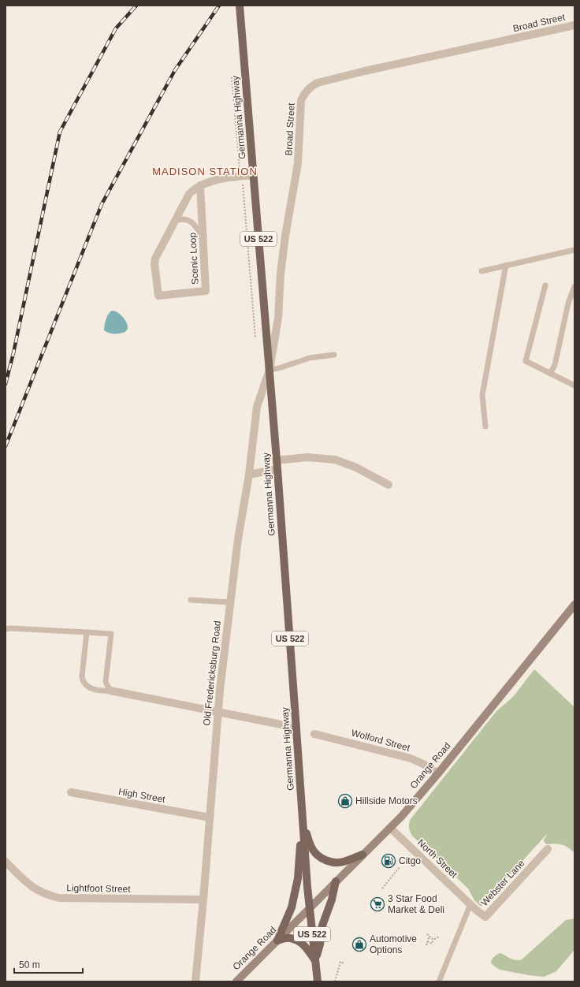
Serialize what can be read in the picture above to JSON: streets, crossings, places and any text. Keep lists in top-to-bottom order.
{
  "streets": {
    "main road": ["Germanna Highway", "US 522", "Orange Road"],
    "street": [
      "Broad Street",
      "Scenic Loop",
      "Old Fredericksburg Road",
      "Wolford Street",
      "High Street",
      "North Street",
      "Webster Lane",
      "Lightfoot Street"
    ]
  },
  "crossings": [
    ["Broad Street", "Germanna Highway"],
    ["Broad Street", "Old Fredericksburg Road"],
    ["Germanna Highway", "Scenic Loop"],
    ["Germanna Highway", "Old Fredericksburg Road"],
    ["Germanna Highway", "Orange Road"],
    ["Old Fredericksburg Road", "High Street"],
    ["Old Fredericksburg Road", "Lightfoot Street"],
    ["Wolford Street", "Orange Road"],
    ["Orange Road", "North Street"],
    ["North Street", "Webster Lane"]
  ],
  "districts": ["MADISON STATION"],
  "places": {
    "shop": ["Hillside Motors", "Automotive Options"],
    "fuel station": ["Citgo"],
    "supermarket": ["3 Star Food Market & Deli"]
  },
  "scale_bar": "50 m"
}
